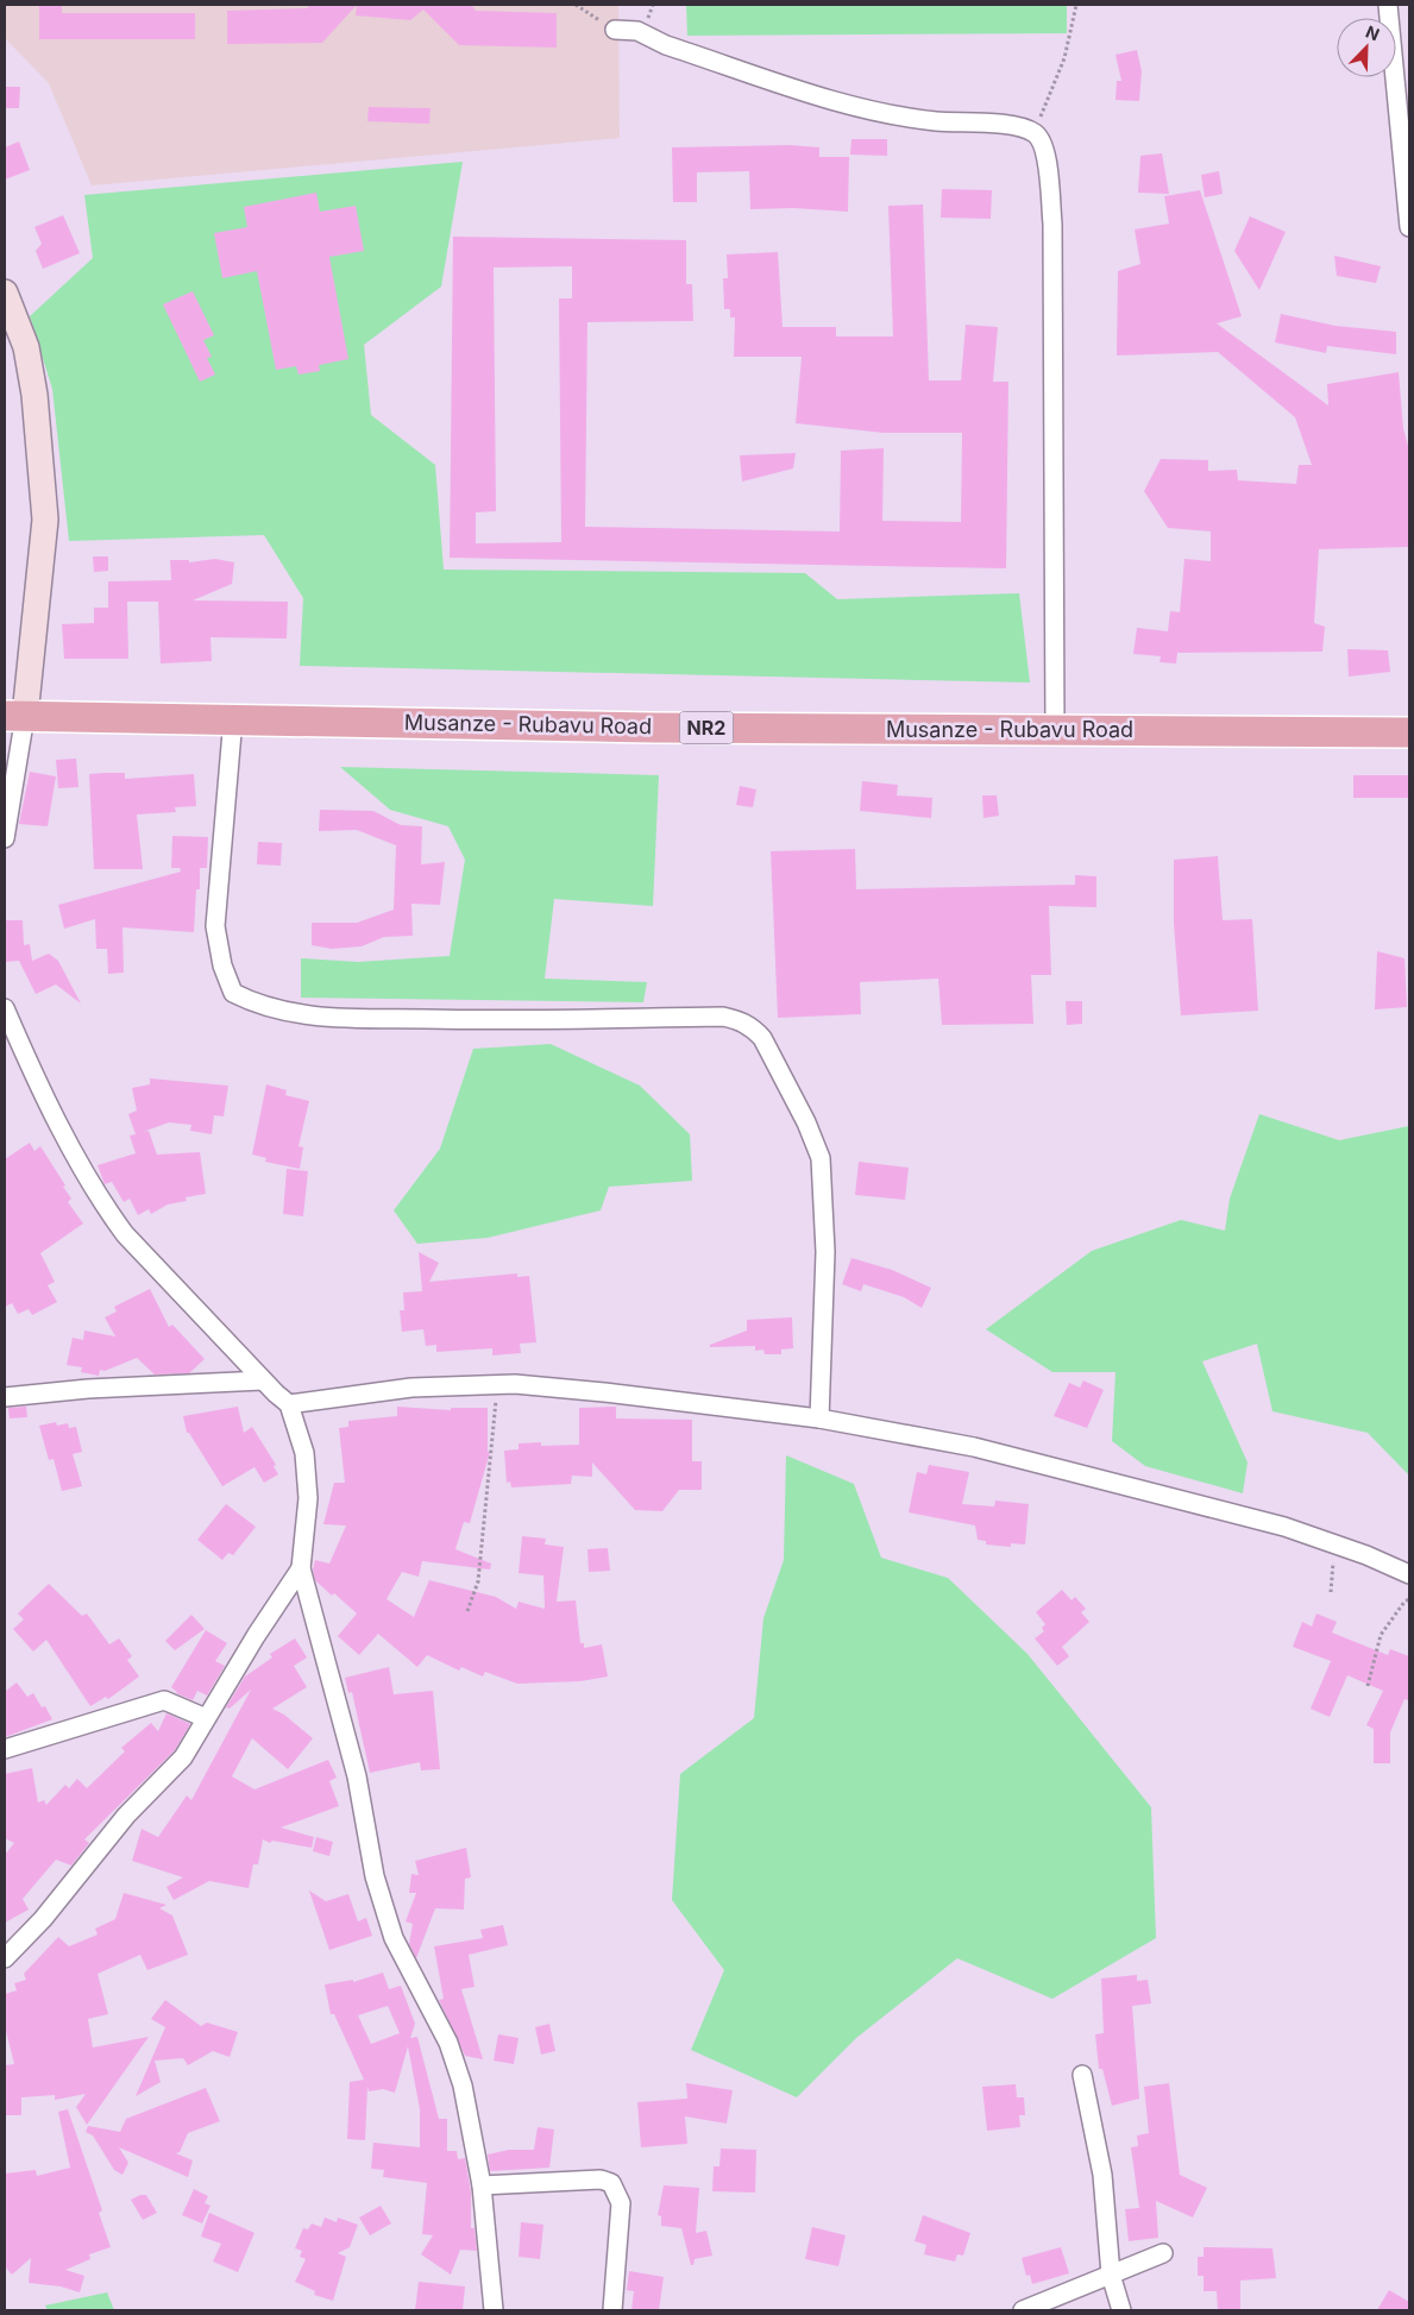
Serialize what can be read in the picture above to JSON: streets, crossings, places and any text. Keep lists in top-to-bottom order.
{
  "streets": {
    "highway": ["Musanze - Rubavu Road", "NR2"]
  },
  "north": "top right"
}
